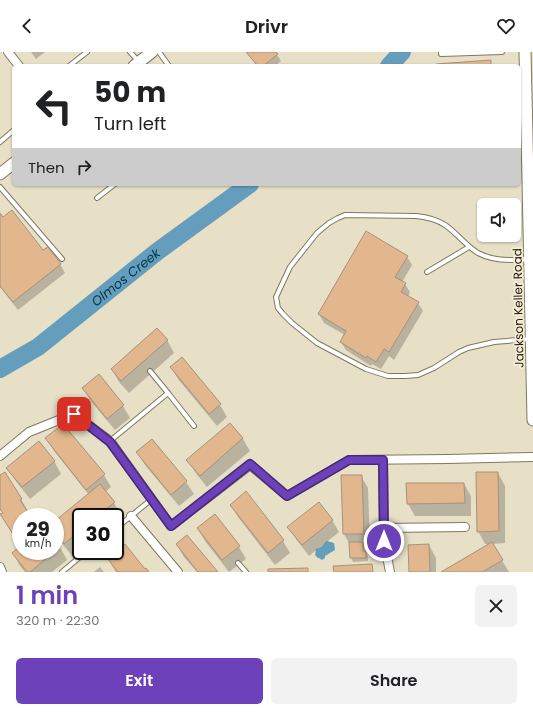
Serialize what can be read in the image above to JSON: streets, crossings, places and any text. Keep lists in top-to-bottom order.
{
  "streets": {
    "main road": ["Jackson Keller Road"]
  },
  "water": ["Olmos Creek"],
  "page": {
    "header": "Drivr",
    "turn": ["50 m", "Turn left"],
    "then": "Then",
    "speed": "29 km/h",
    "limit": "30",
    "heading": ["1 min", "320 m · 22:30"],
    "buttons": ["Exit", "Share"]
  }
}
